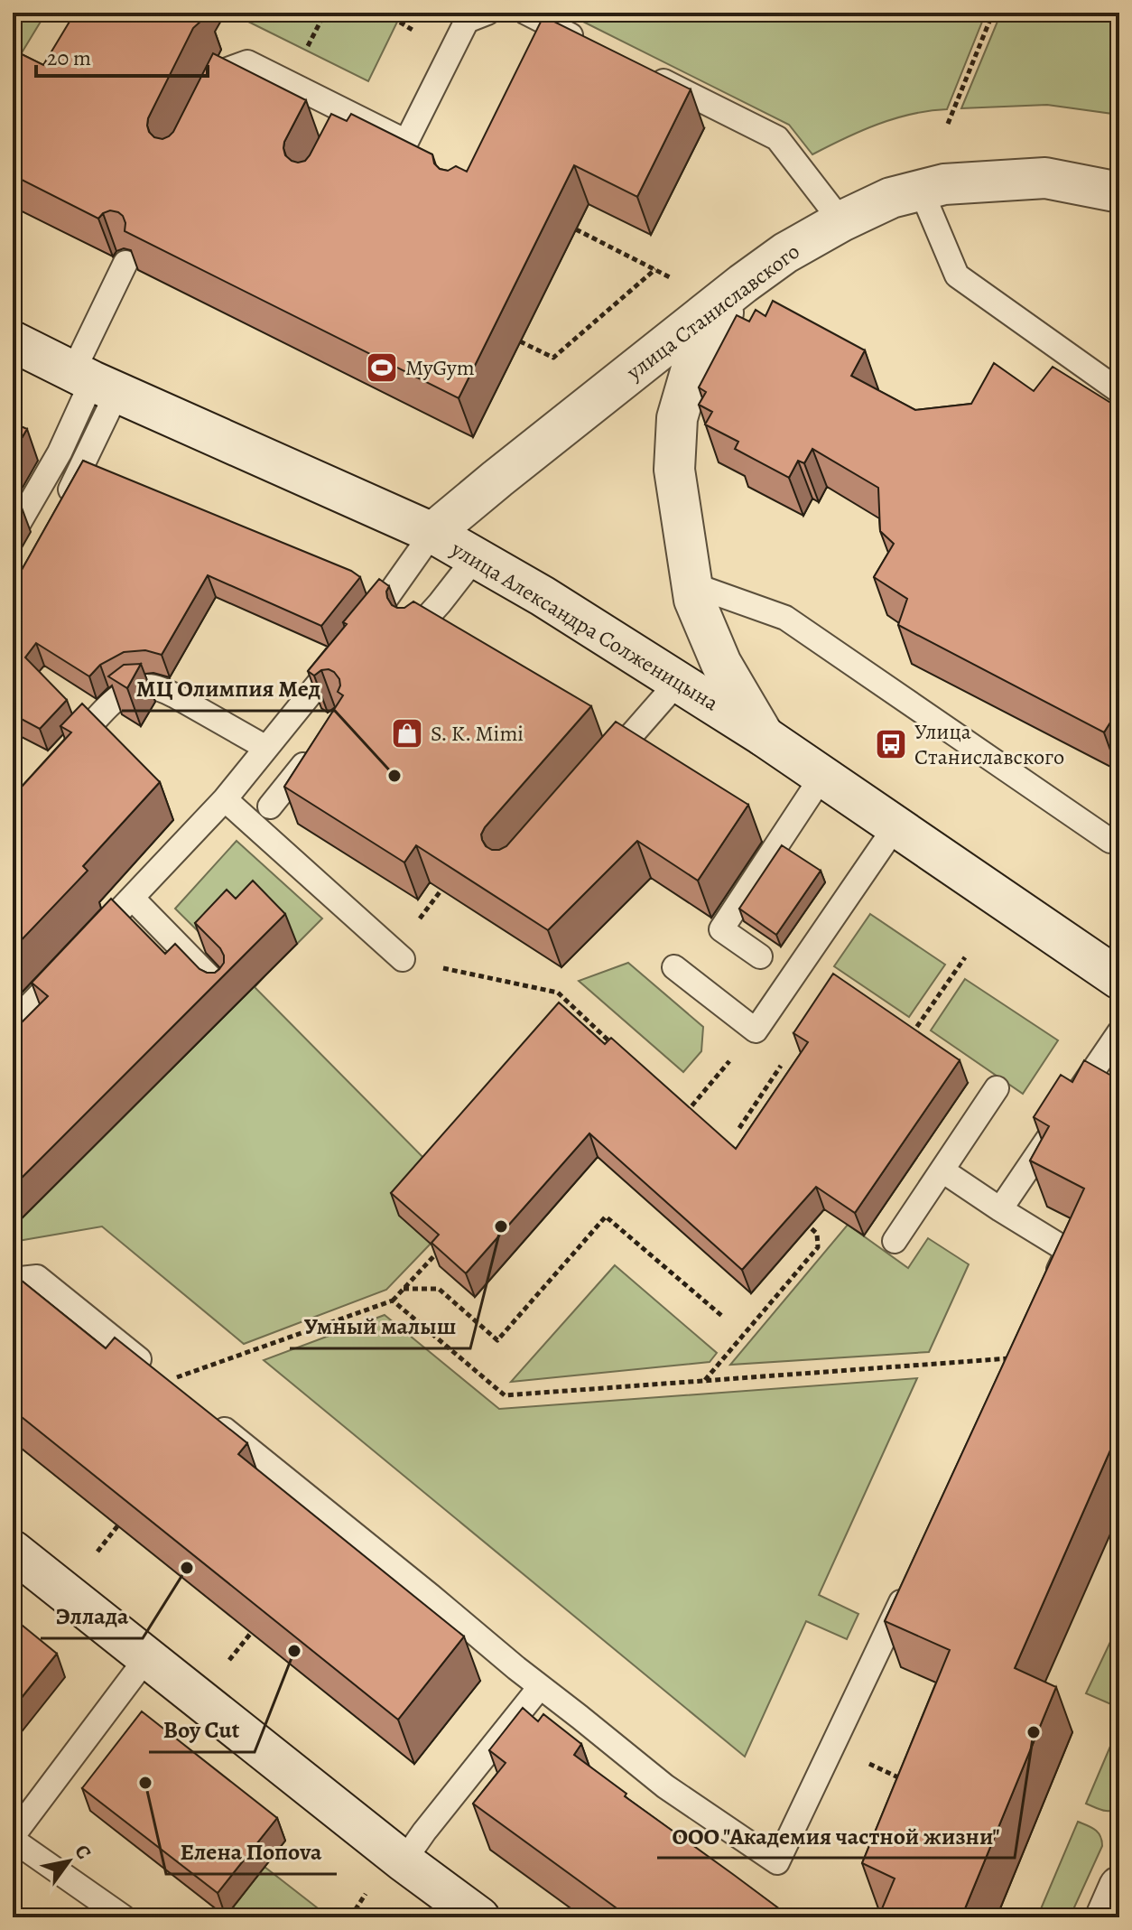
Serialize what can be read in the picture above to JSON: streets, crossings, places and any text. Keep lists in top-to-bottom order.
{
  "streets": {
    "street": ["улица Станиславского", "улица Александра Солженицына"]
  },
  "crossings": [
    ["улица Станиславского", "улица Александра Солженицына"]
  ],
  "places": {
    "sports": ["MyGym"],
    "shop": ["S. K. Mimi"],
    "bus stop": ["Улица Станиславского"],
    "other": [
      "МЦ Олимпия Мед",
      "Умный малыш",
      "Эллада",
      "Boy Cut",
      "ООО \"Академия частной жизни\"",
      "Елена Попоva"
    ]
  },
  "scale_bar": "20 m",
  "north": "top right"
}
